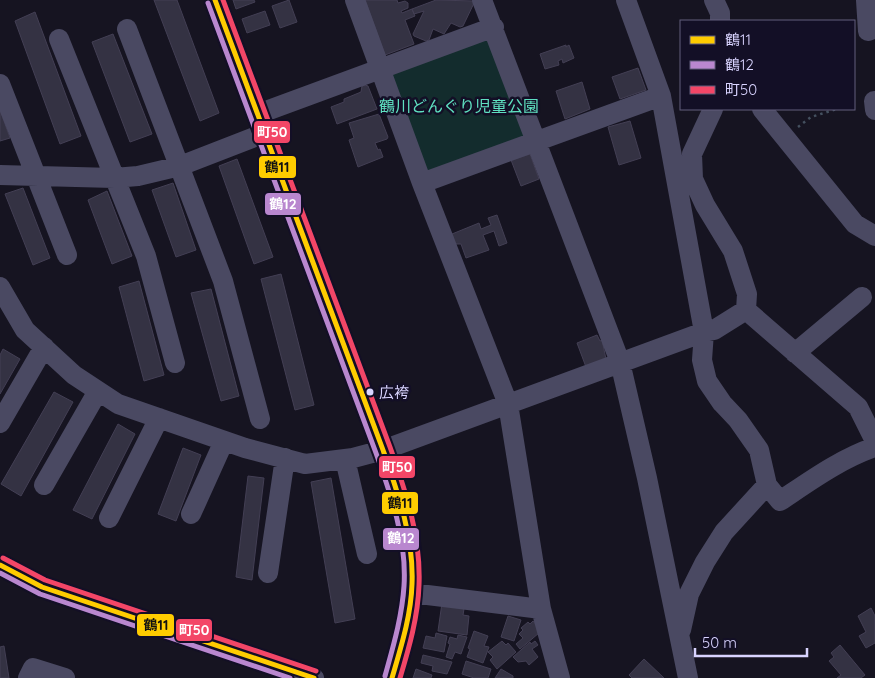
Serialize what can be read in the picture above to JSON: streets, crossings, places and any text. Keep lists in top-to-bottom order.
{
  "parks": ["鶴川どんぐり児童公園"],
  "places": ["広袴"],
  "lines": ["transit line 鶴11", "transit line 町50", "transit line 鶴12"],
  "legend": ["鶴11", "鶴12", "町50"],
  "scale_bar": "50 m"
}
